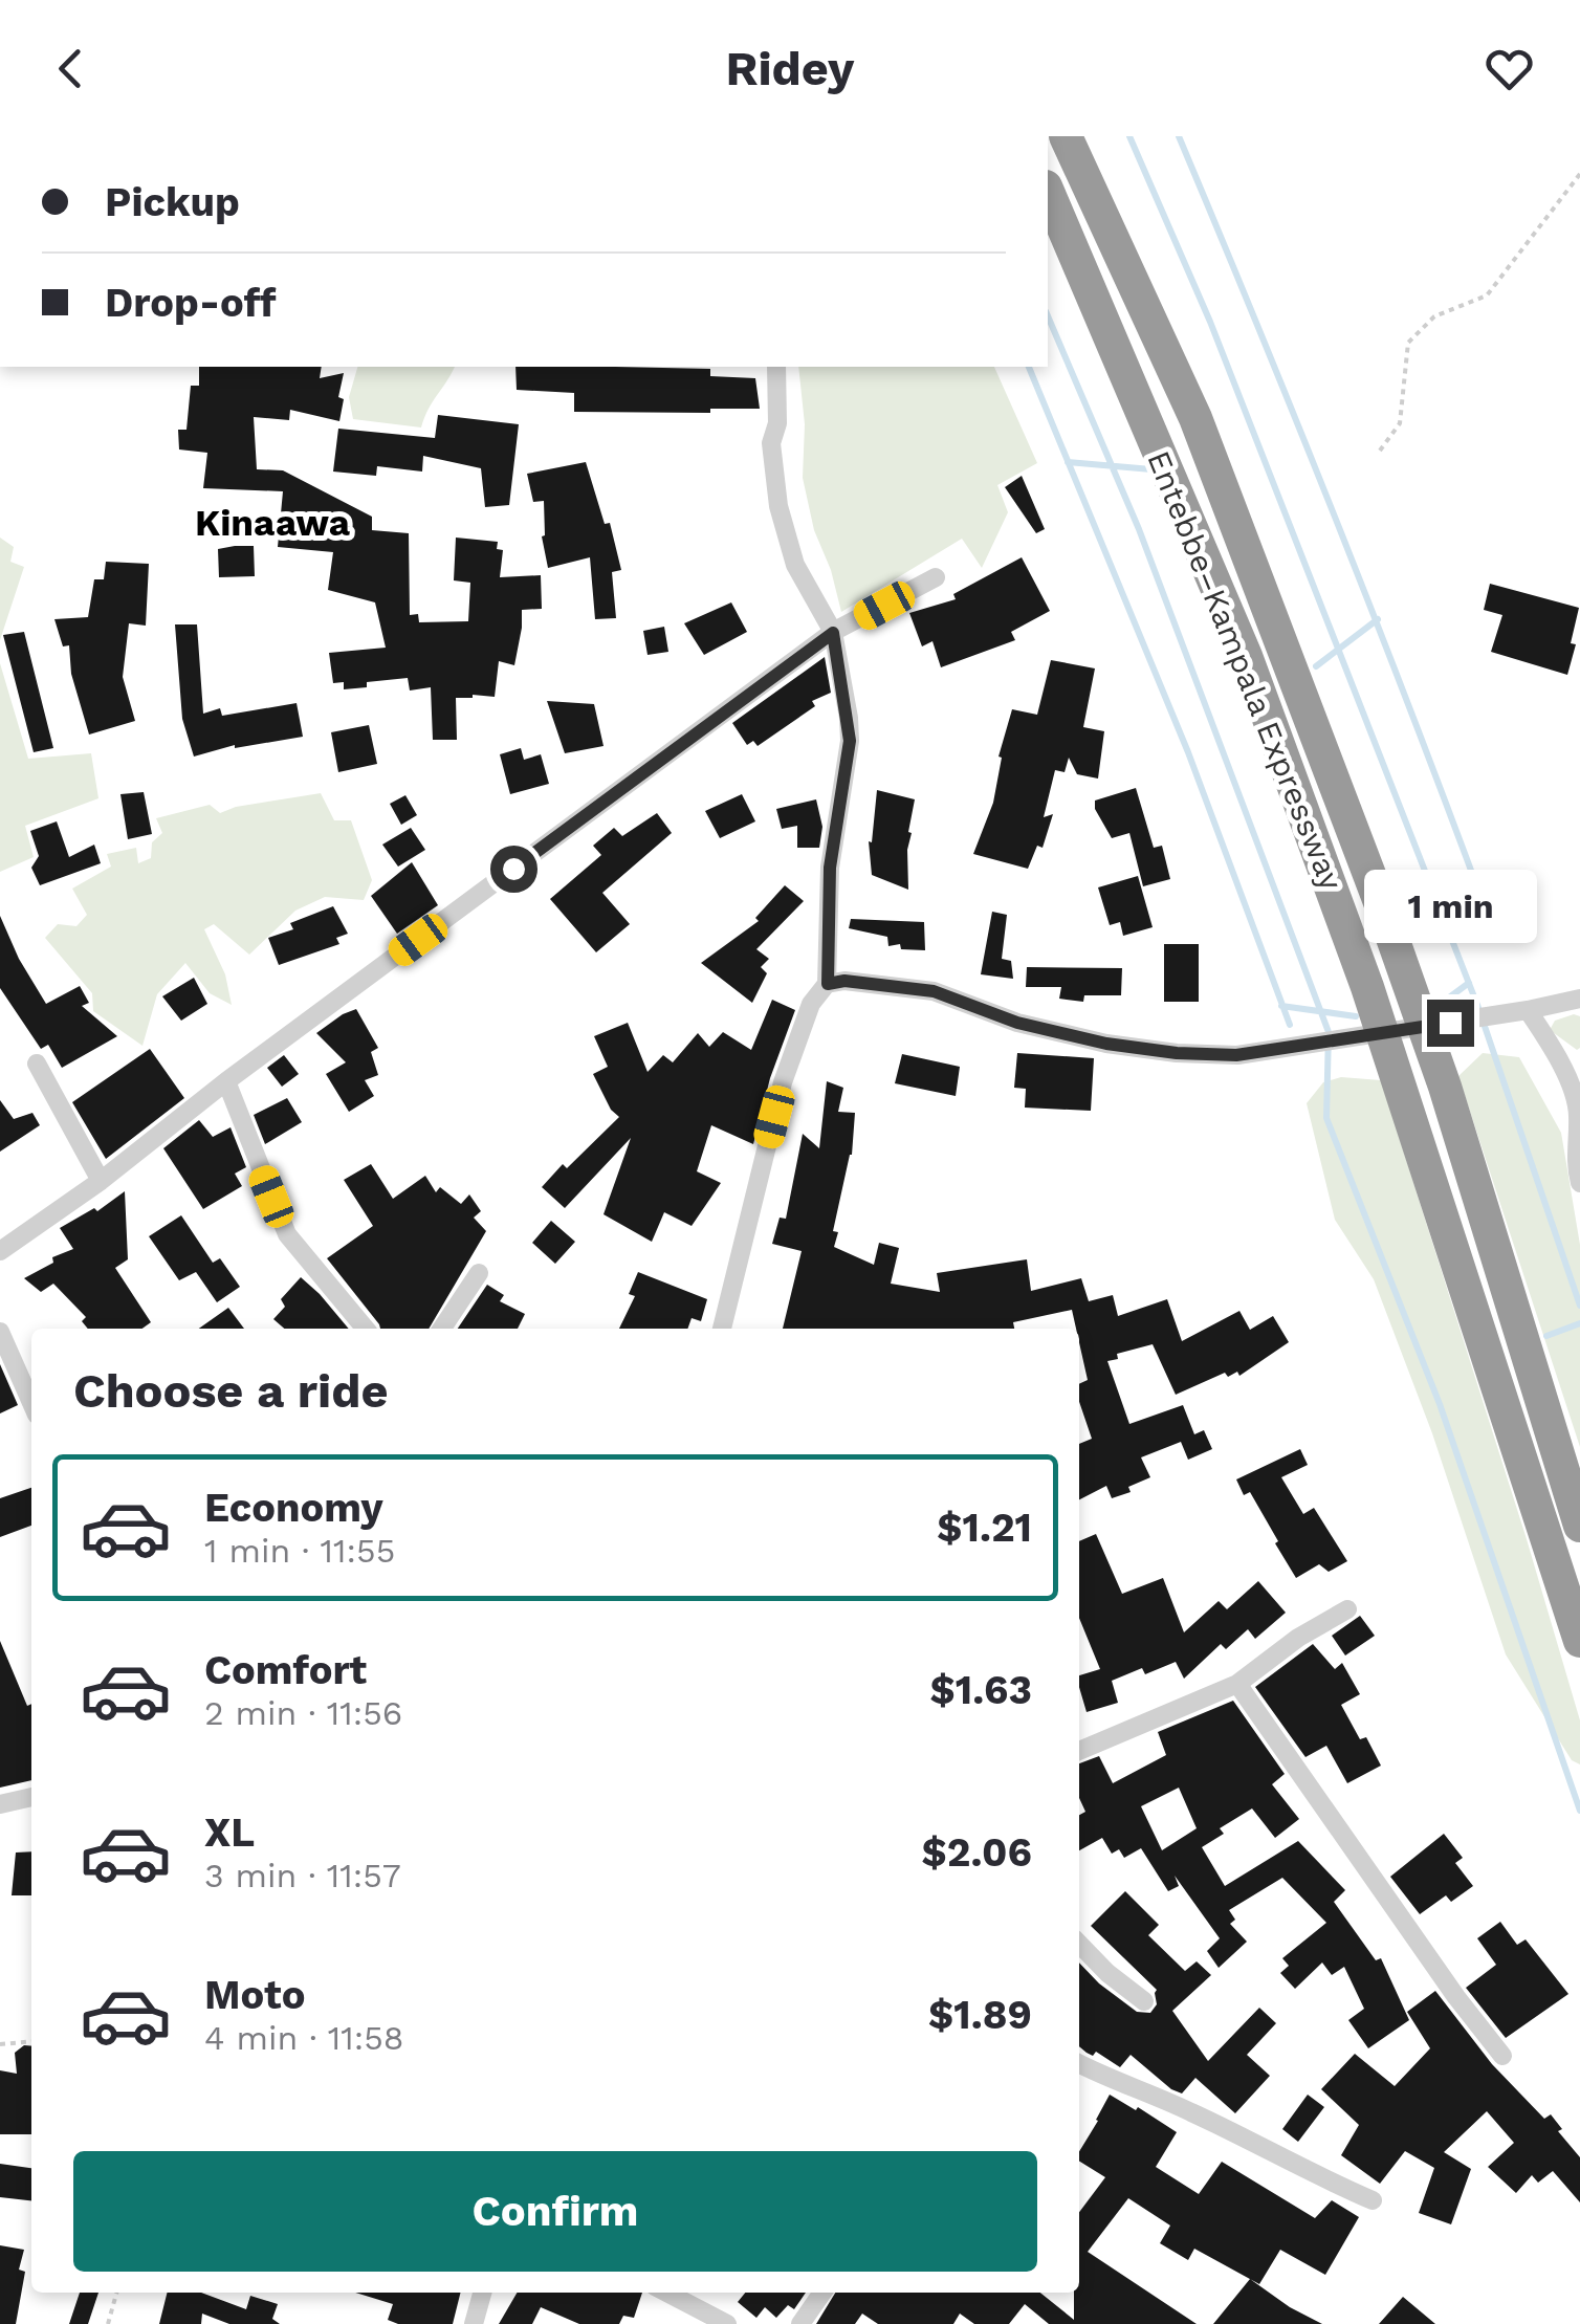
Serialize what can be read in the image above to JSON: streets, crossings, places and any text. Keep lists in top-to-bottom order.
{
  "streets": {
    "highway": ["Entebbe–Kampala Expressway"]
  },
  "districts": ["Kinaawa"],
  "page": {
    "header": "Ridey",
    "banner": ["Pickup", "Drop-off"],
    "bubble": "1 min",
    "heading": "Choose a ride",
    "list": [
      {
        "name": "Economy",
        "note": "1 min · 11:55",
        "value": "$1.21"
      },
      {
        "name": "Comfort",
        "note": "2 min · 11:56",
        "value": "$1.63"
      },
      {
        "name": "XL",
        "note": "3 min · 11:57",
        "value": "$2.06"
      },
      {
        "name": "Moto",
        "note": "4 min · 11:58",
        "value": "$1.89"
      }
    ],
    "buttons": "Confirm"
  }
}
